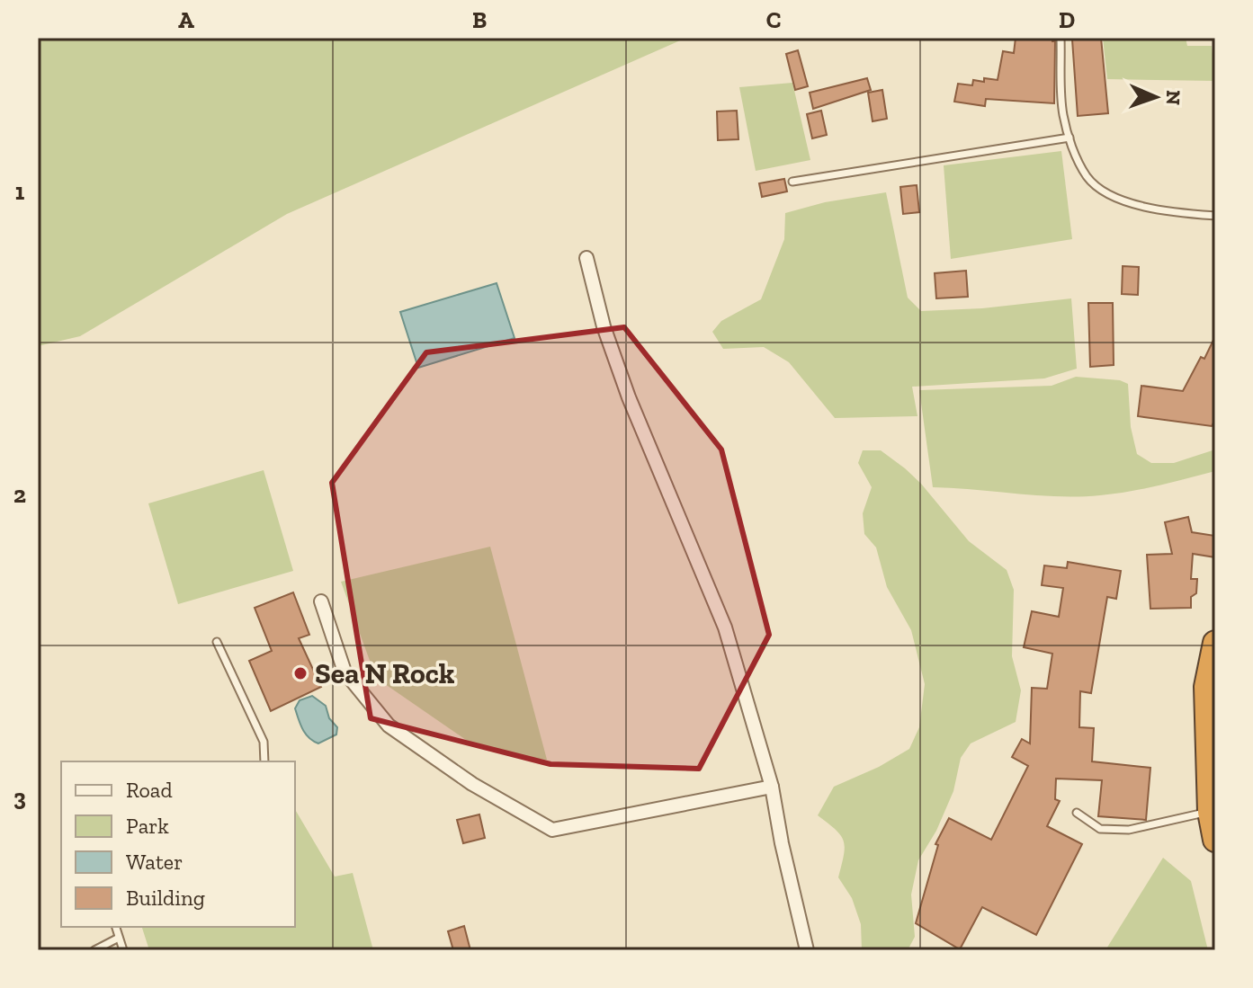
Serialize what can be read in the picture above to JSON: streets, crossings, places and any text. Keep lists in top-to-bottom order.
{
  "places": ["Sea N Rock"],
  "legend": [
    "Road",
    "Park",
    "Water",
    "Building"
  ],
  "north": "right",
  "grid": {
    "columns": [
      "A",
      "B",
      "C",
      "D"
    ],
    "rows": ["1", "2", "3"]
  }
}
